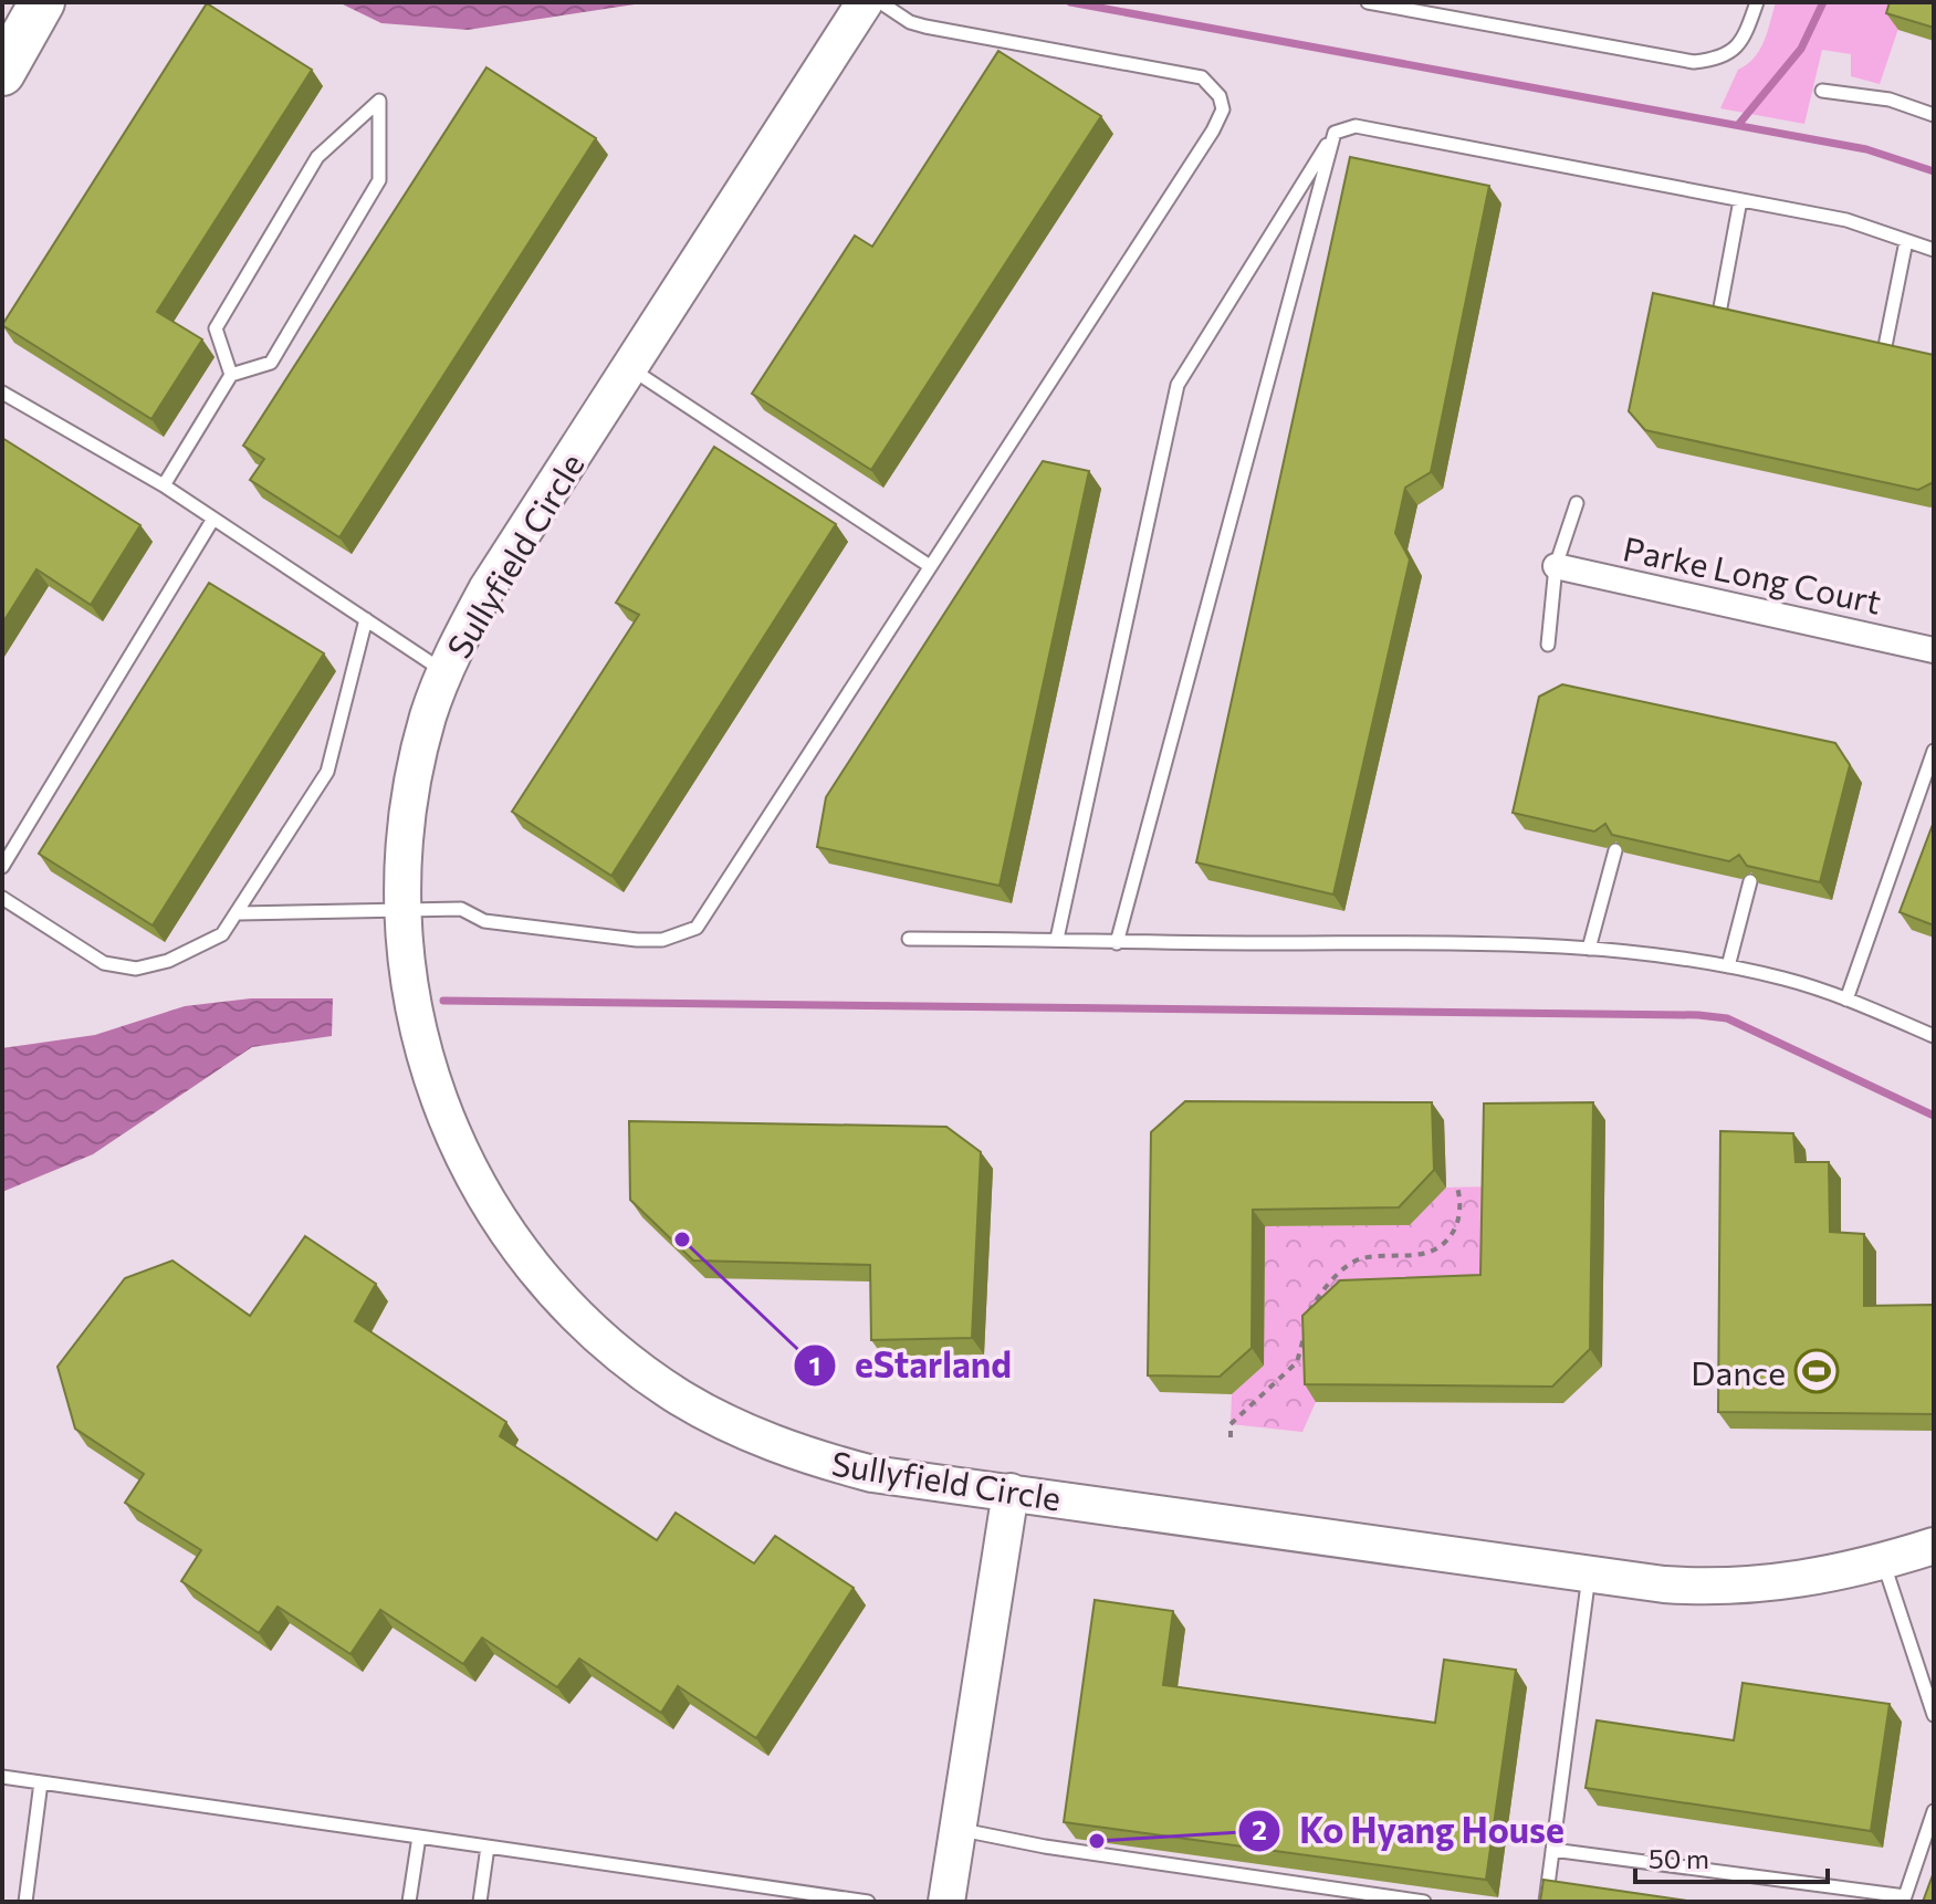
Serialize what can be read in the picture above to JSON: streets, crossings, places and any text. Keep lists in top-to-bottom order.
{
  "streets": {
    "street": ["Sullyfield Circle", "Parke Long Court"]
  },
  "places": {
    "other": ["eStarland", "Ko Hyang House"],
    "sports": ["Dance"]
  },
  "scale_bar": "50 m"
}
